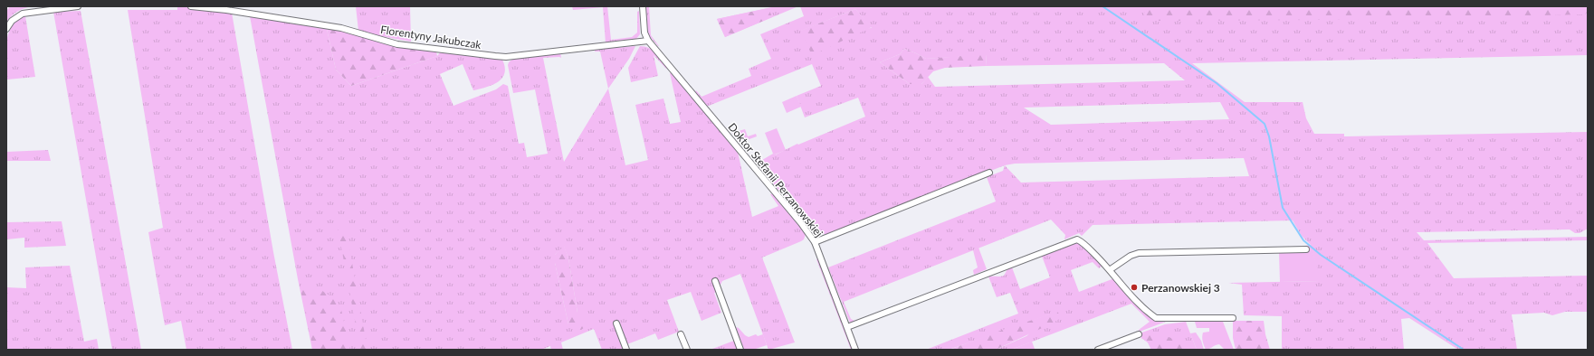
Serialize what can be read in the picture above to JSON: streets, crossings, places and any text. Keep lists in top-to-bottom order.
{
  "streets": {
    "street": ["Florentyny Jakubczak", "Doktor Stefanii Perzanowskiej"]
  },
  "crossings": [
    ["Florentyny Jakubczak", "Doktor Stefanii Perzanowskiej"]
  ],
  "places": ["Perzanowskiej 3"]
}
